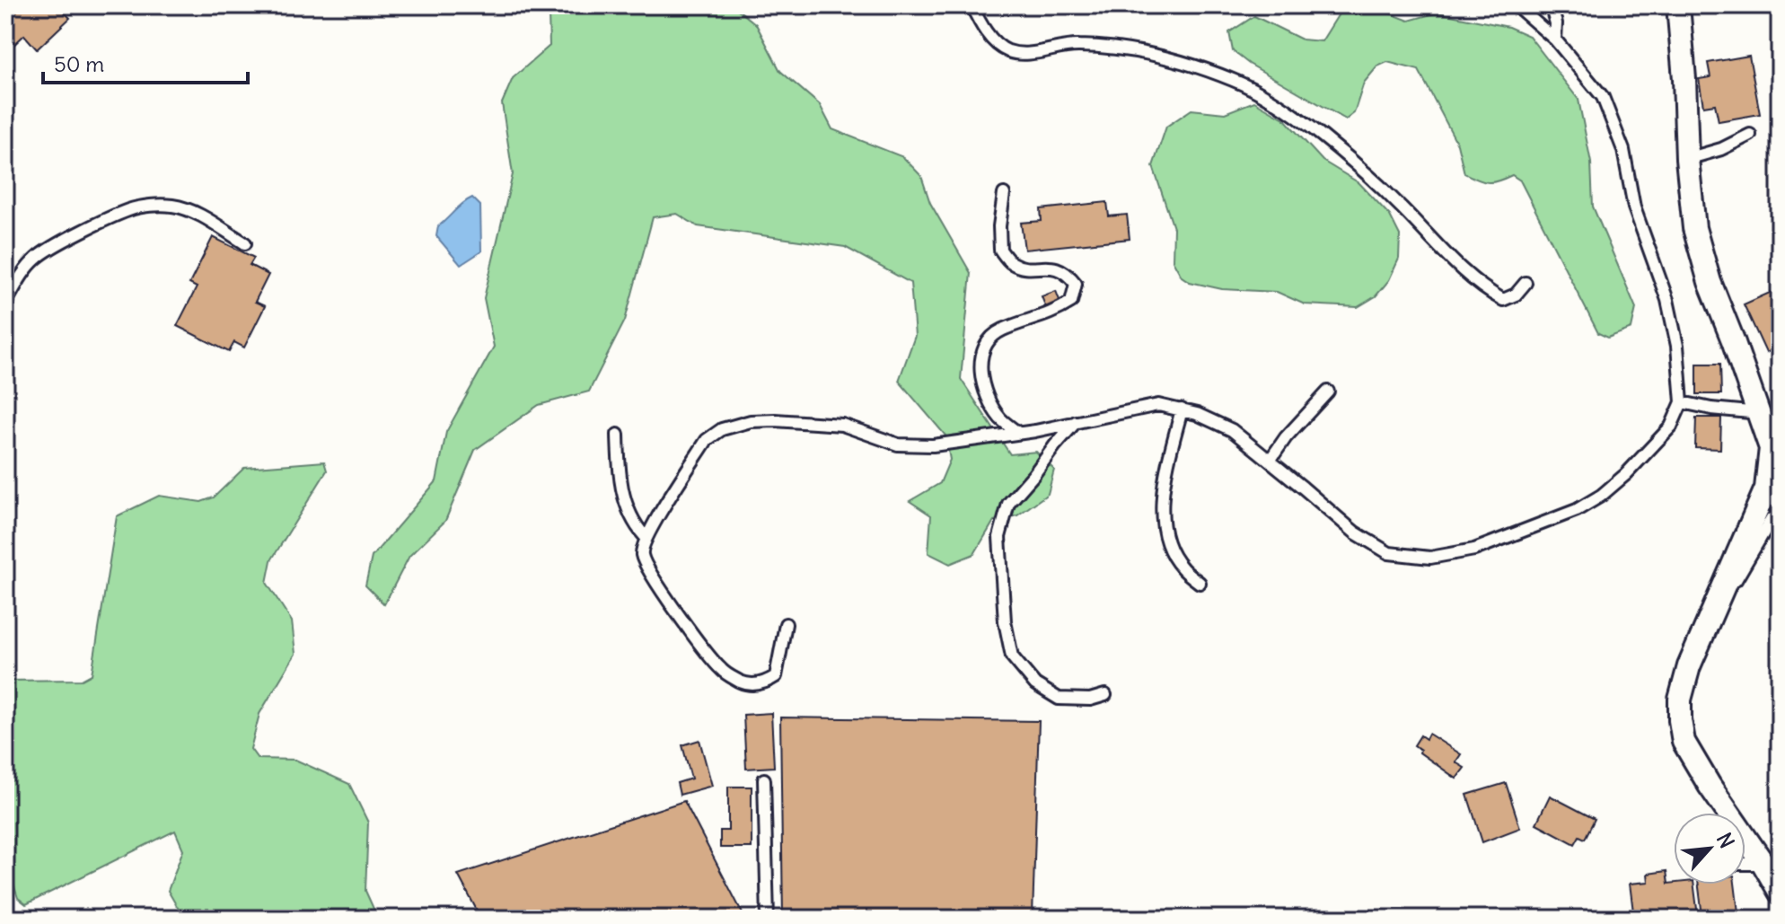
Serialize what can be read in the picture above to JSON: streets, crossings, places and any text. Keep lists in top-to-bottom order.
{
  "scale_bar": "50 m",
  "north": "top right"
}
